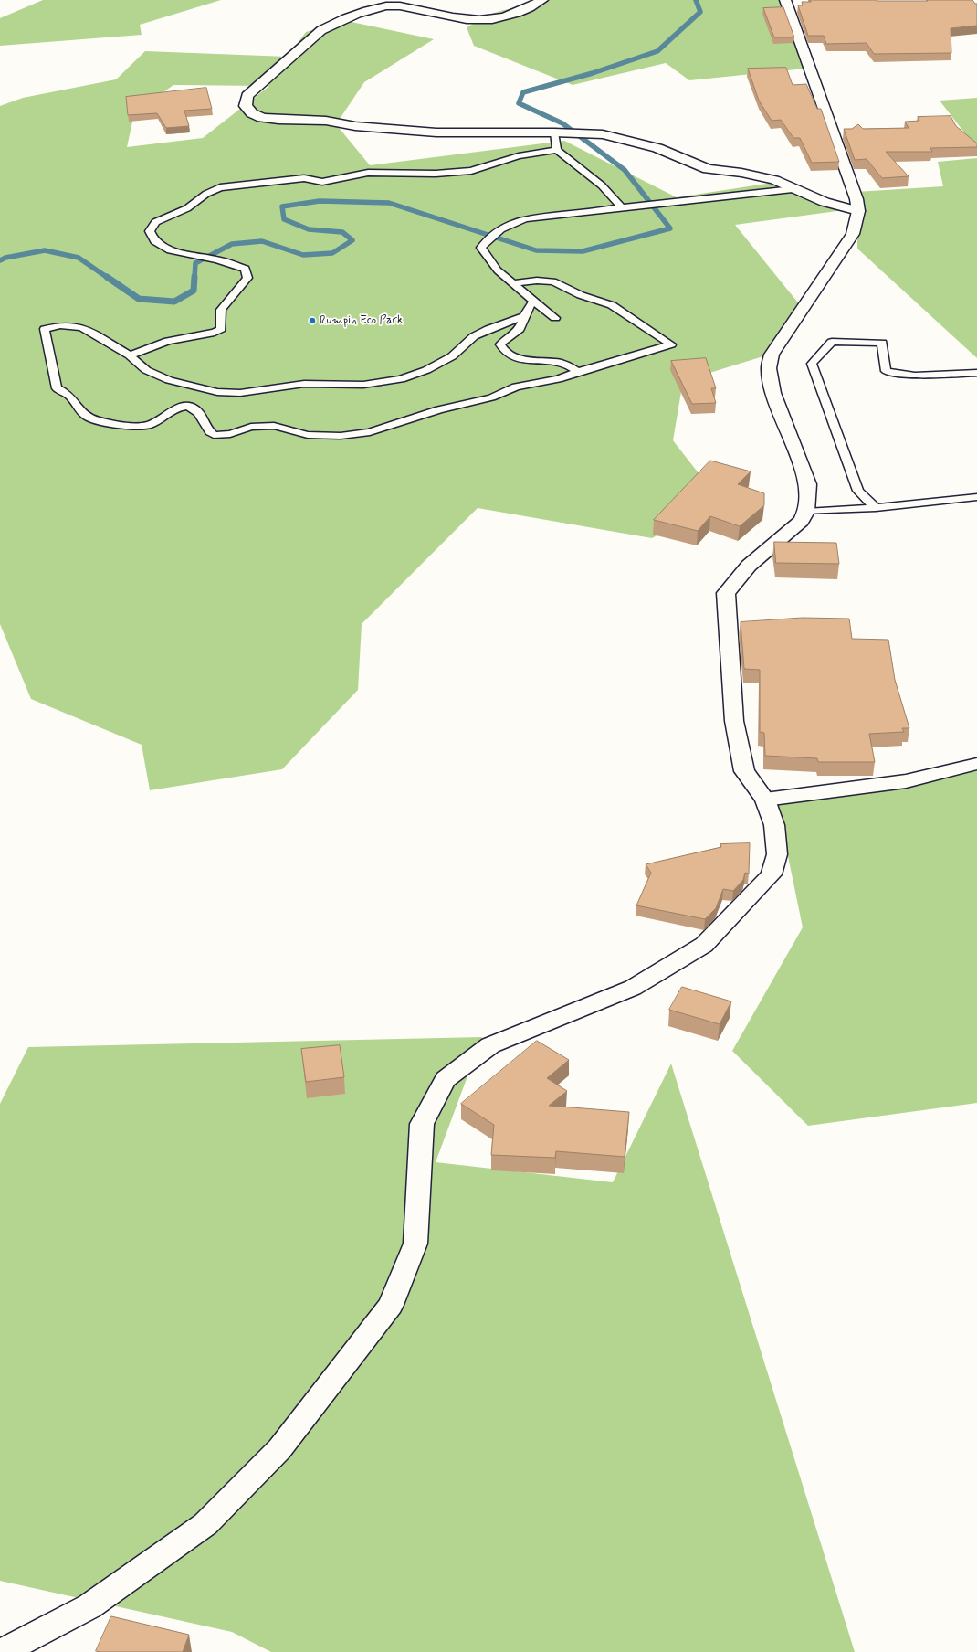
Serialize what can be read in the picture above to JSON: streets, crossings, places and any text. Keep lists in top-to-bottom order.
{
  "places": ["Rumpin Eco Park"]
}
